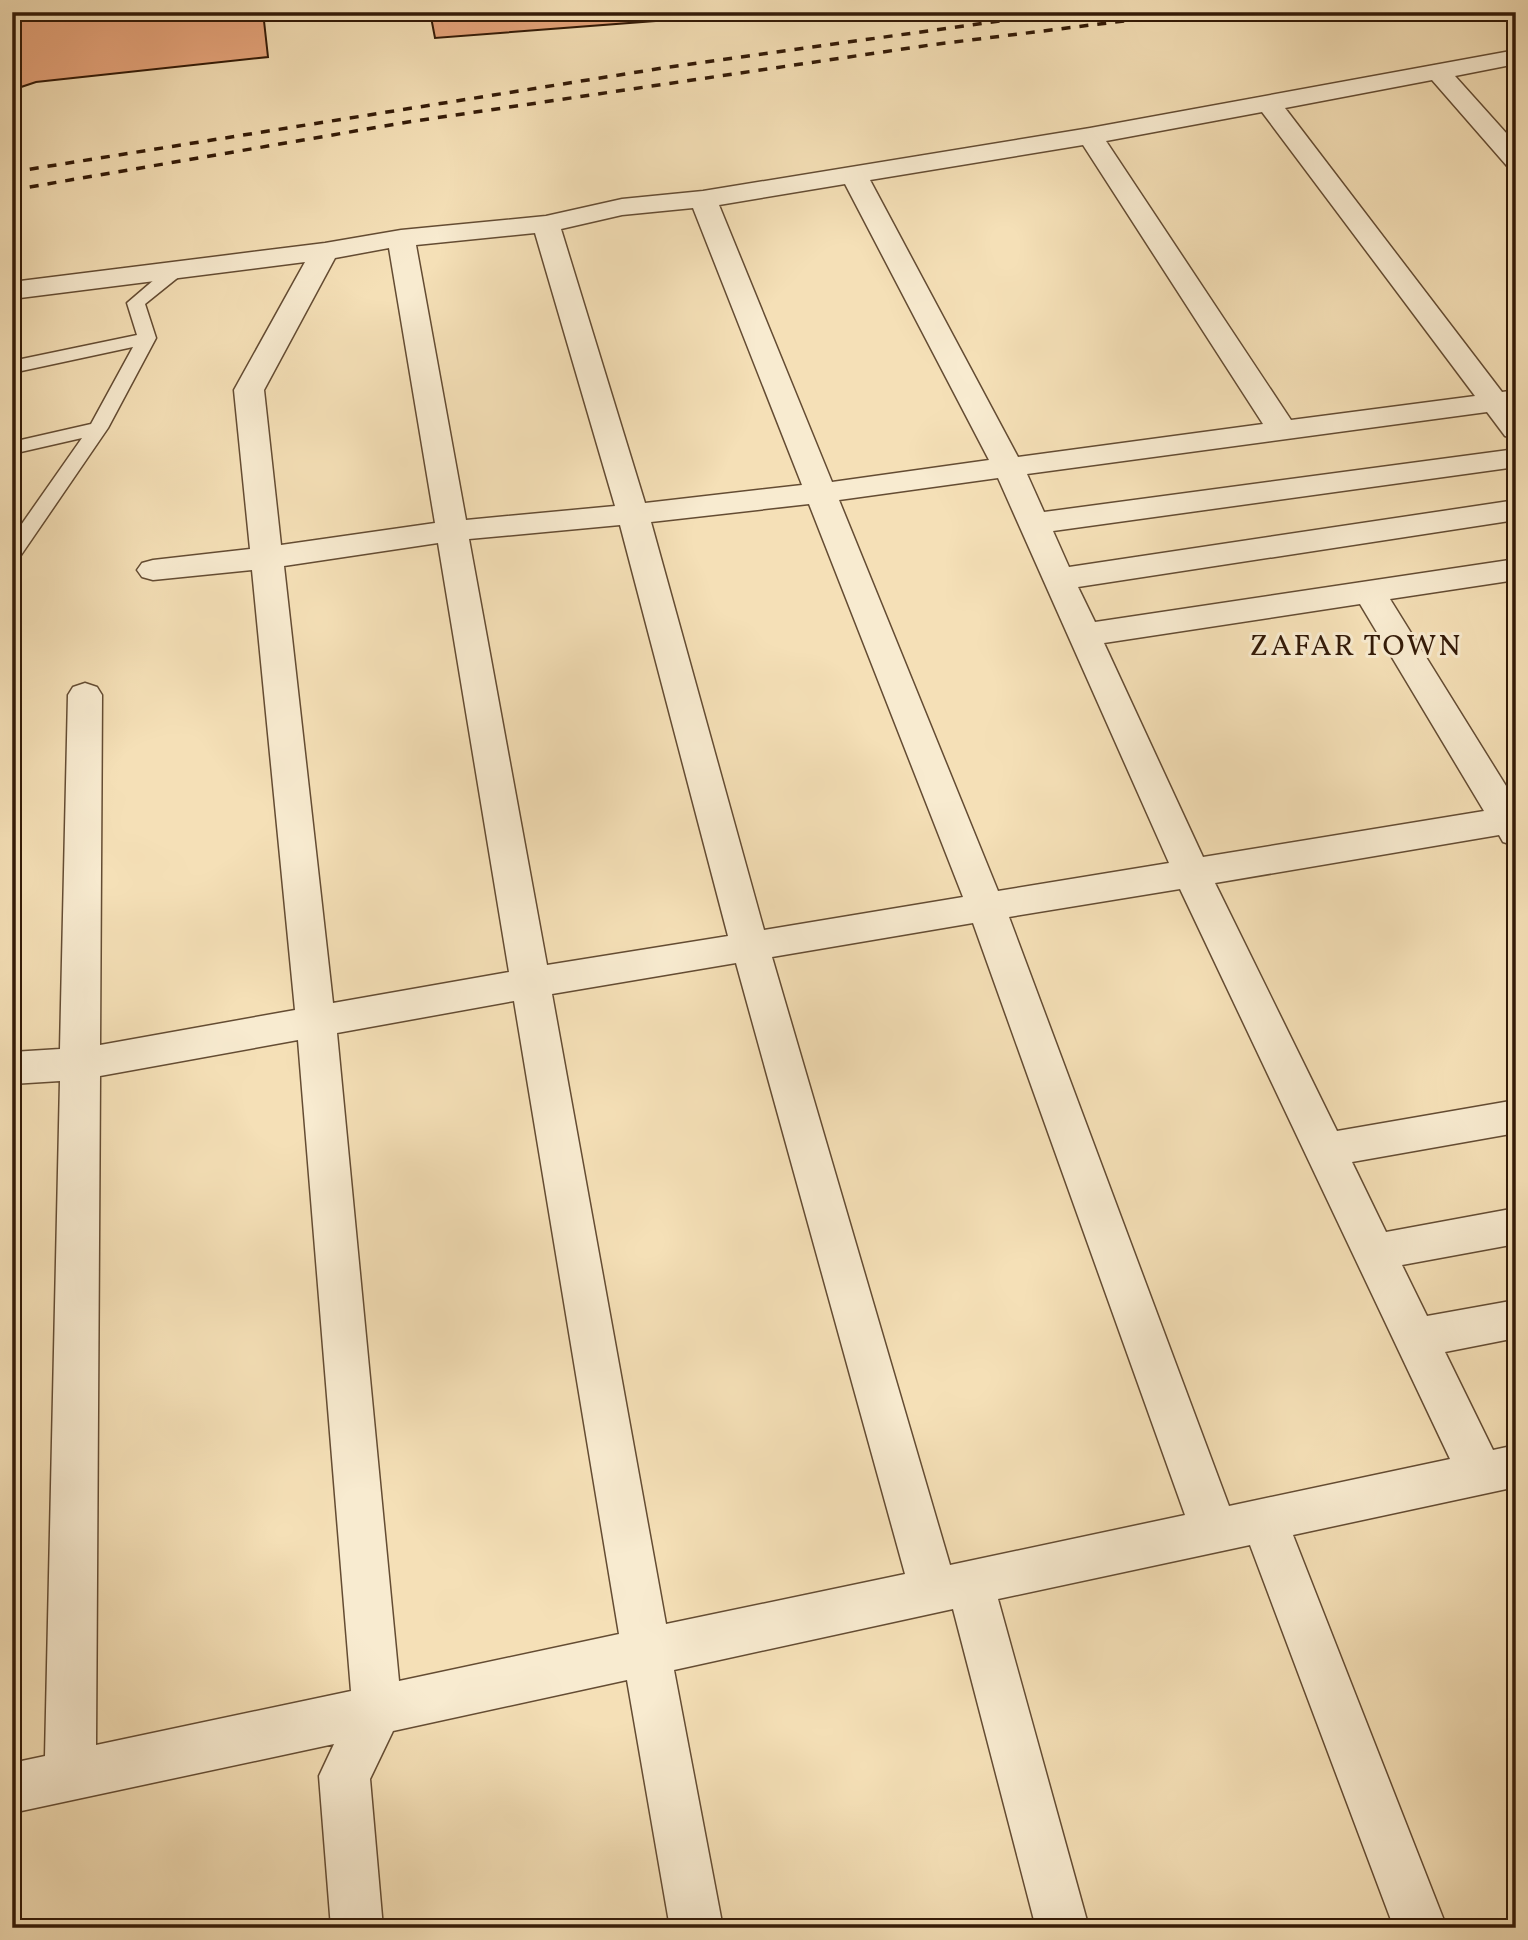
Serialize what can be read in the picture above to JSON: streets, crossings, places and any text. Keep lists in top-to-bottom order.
{
  "districts": ["ZAFAR TOWN"]
}
